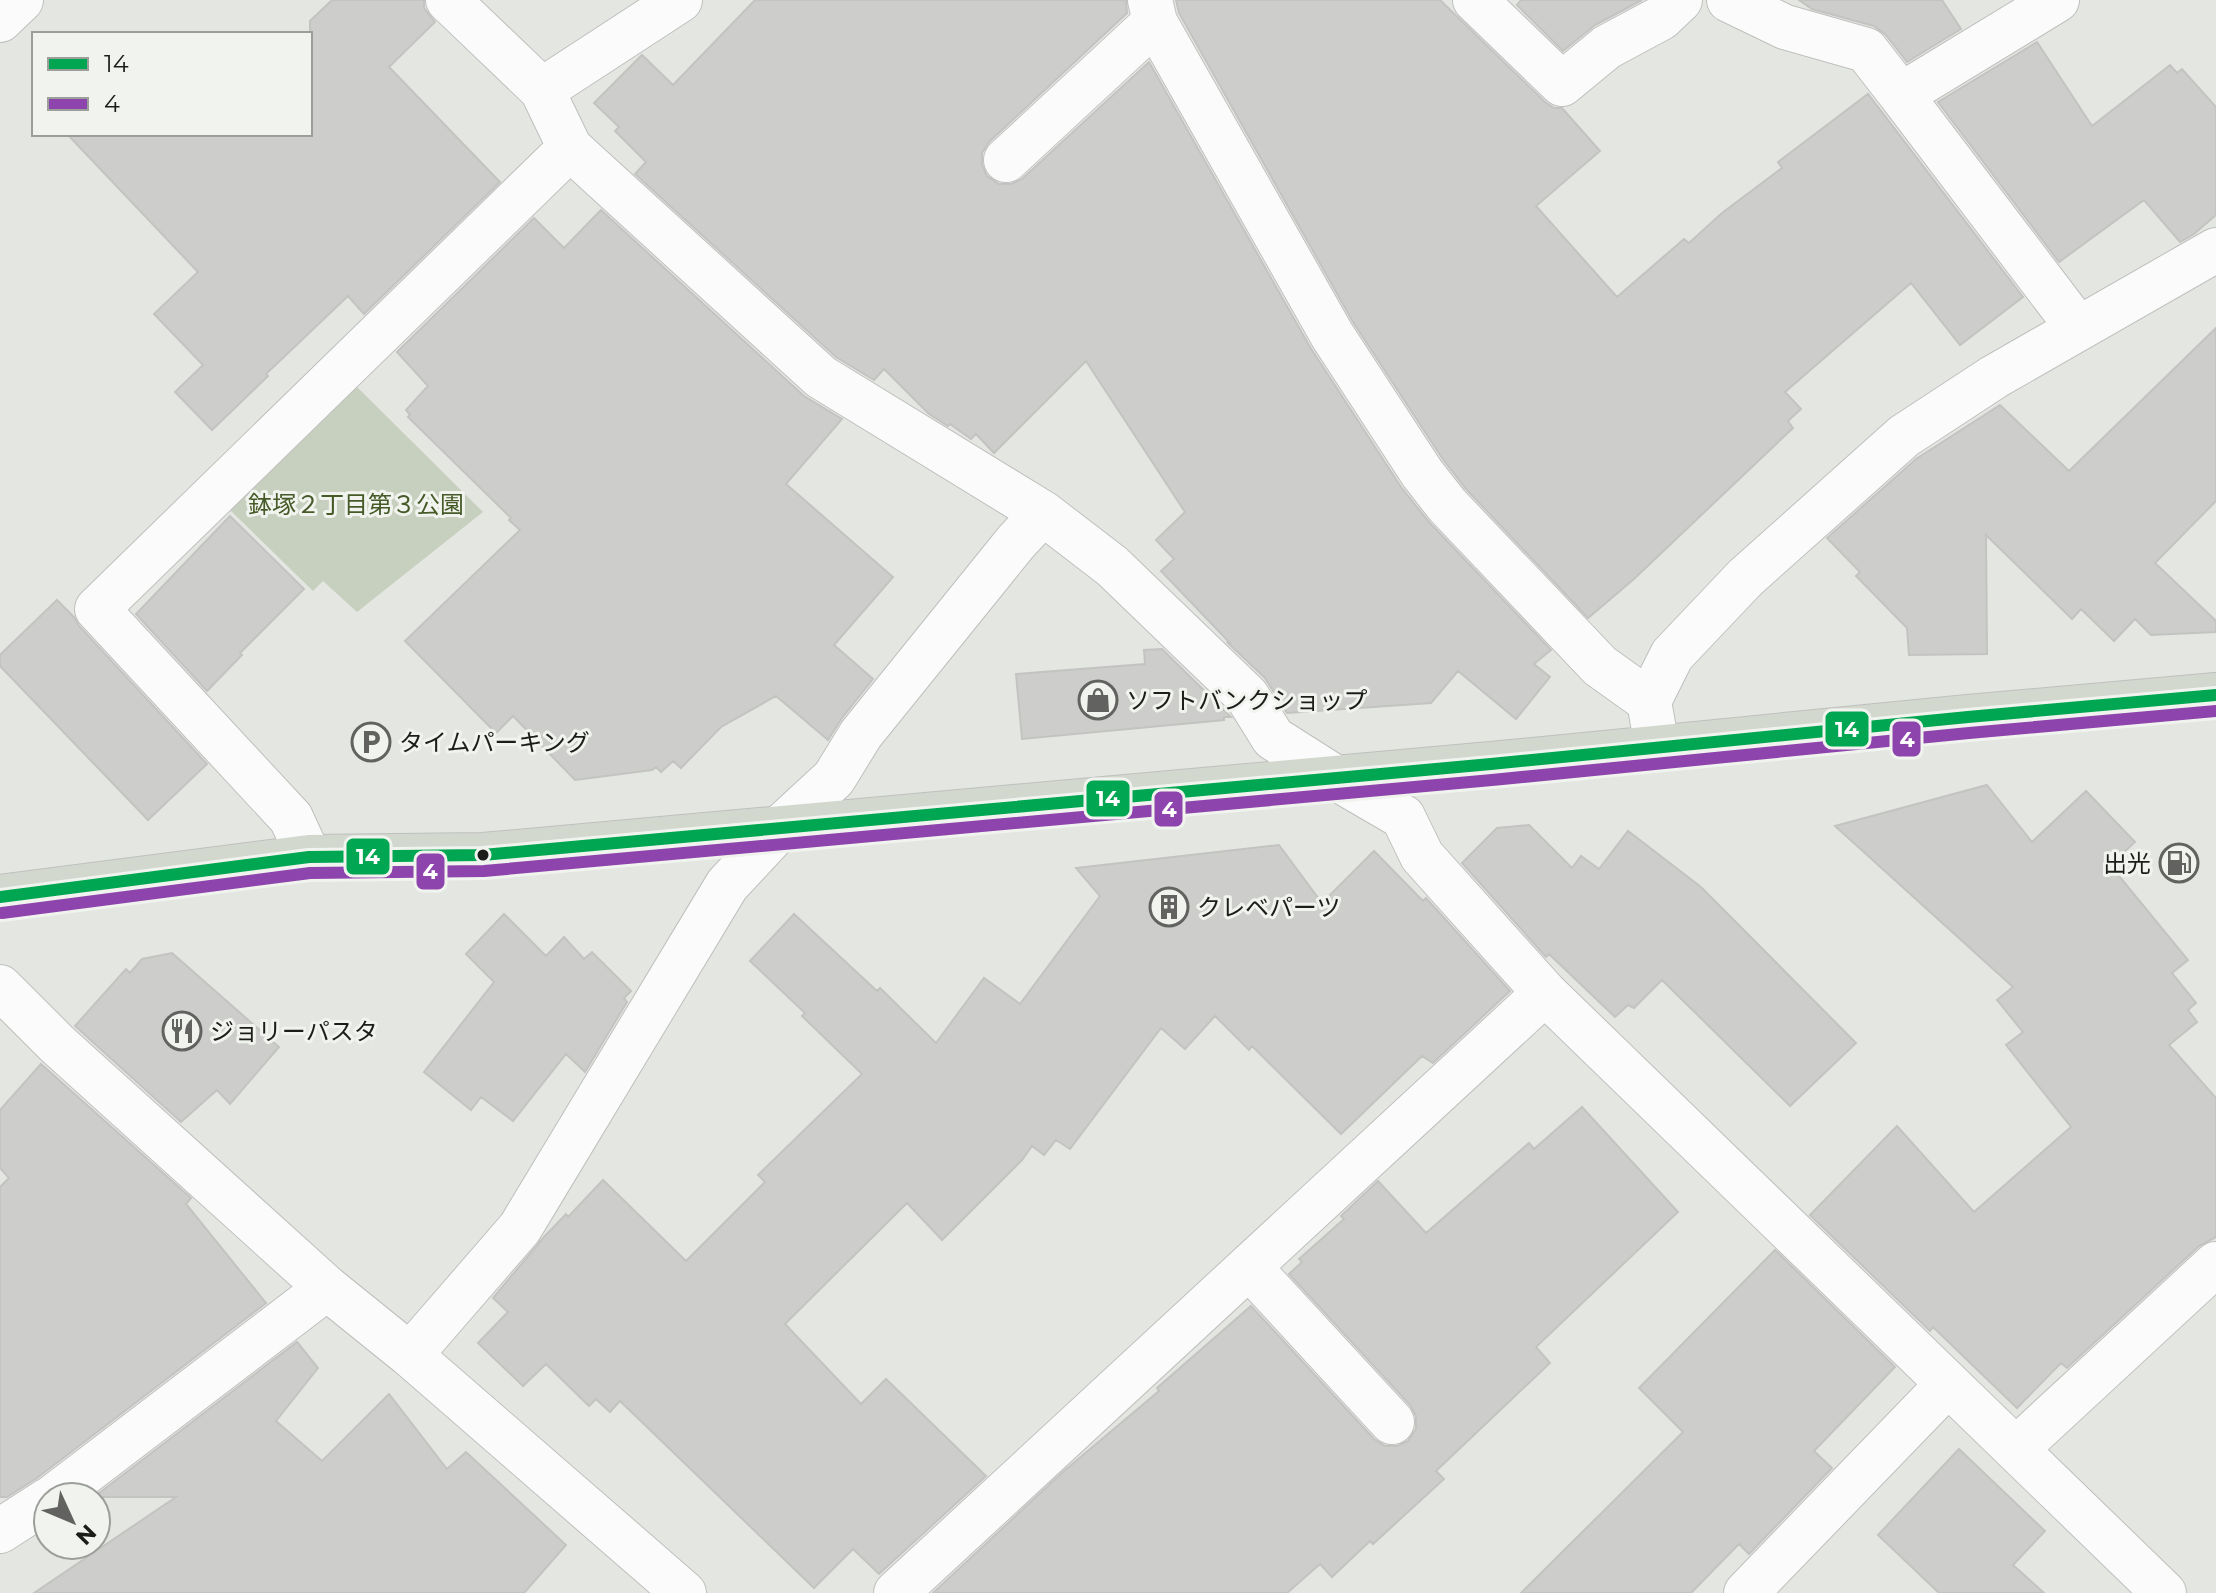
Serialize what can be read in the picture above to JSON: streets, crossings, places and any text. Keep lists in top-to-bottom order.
{
  "parks": ["鉢塚２丁目第３公園"],
  "places": {
    "shop": ["ソフトバンクショップ"],
    "parking": ["タイムパーキング"],
    "fuel station": ["出光"],
    "building": ["クレベパーツ"],
    "restaurant": ["ジョリーパスタ"]
  },
  "lines": ["transit line 14", "transit line 4"],
  "legend": ["14", "4"],
  "north": "bottom right"
}
